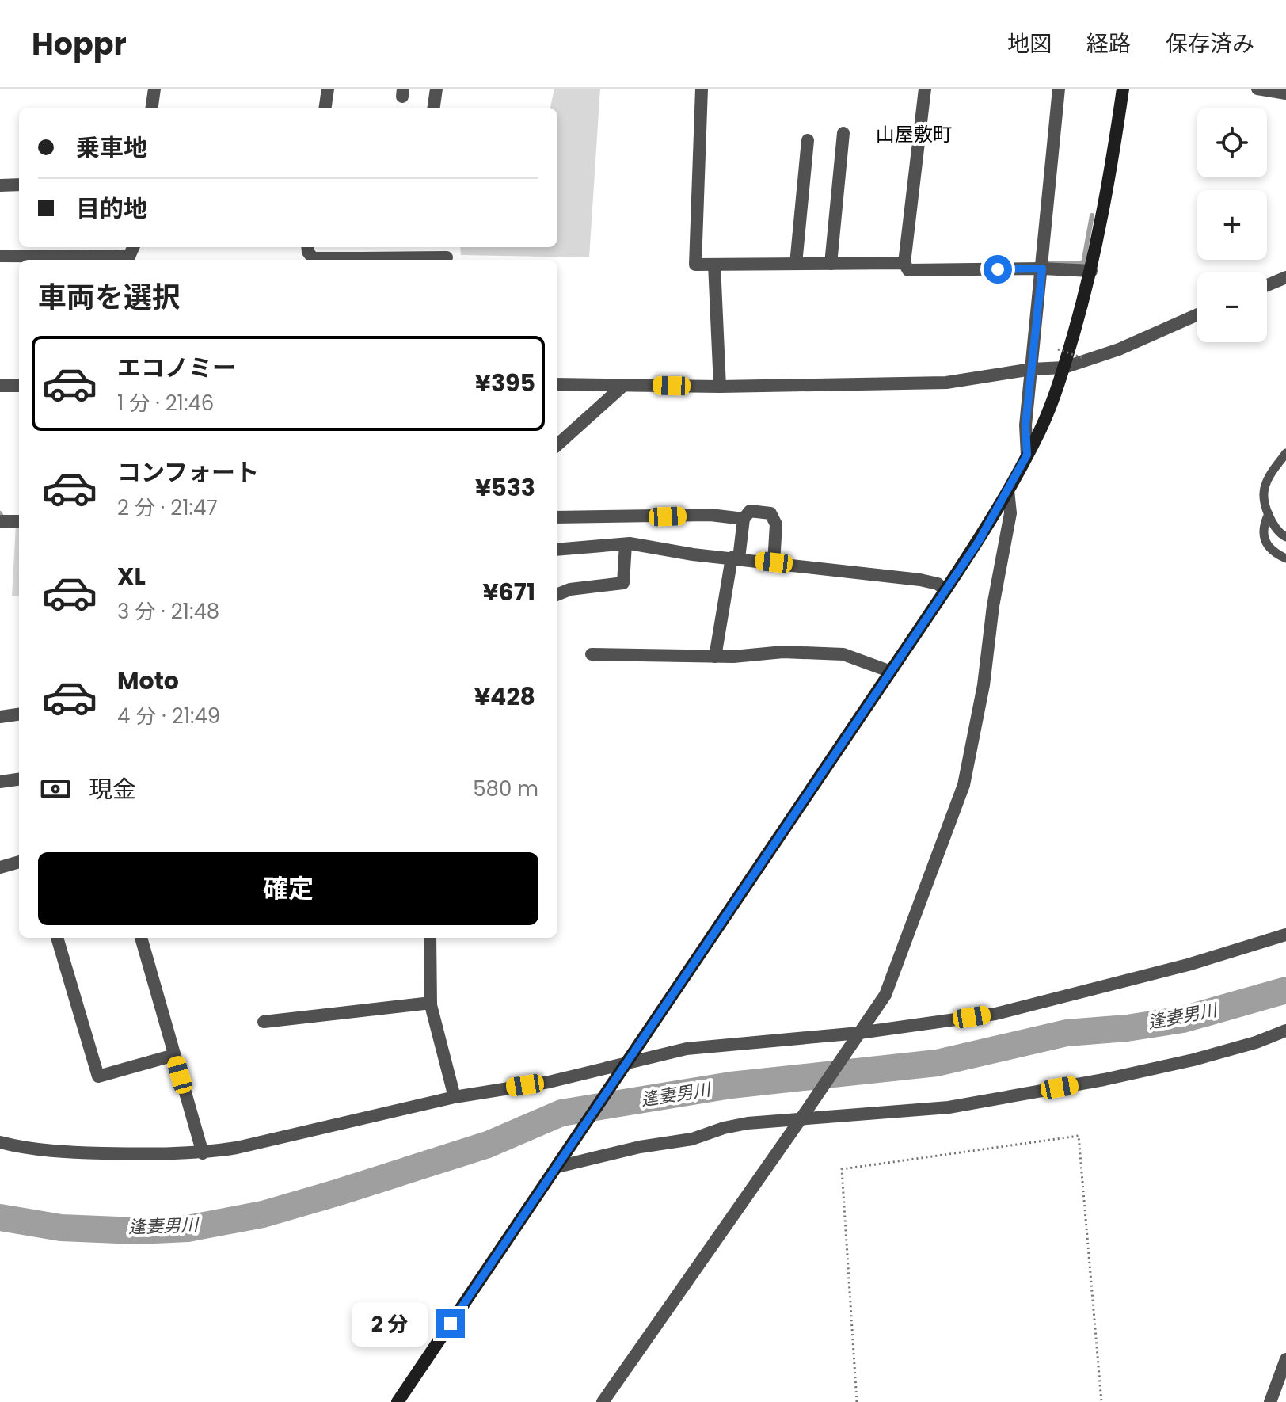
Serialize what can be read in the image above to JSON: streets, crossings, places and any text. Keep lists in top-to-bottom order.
{
  "districts": ["山屋敷町"],
  "water": ["逢妻男川"],
  "page": {
    "header": "Hoppr",
    "nav": ["地図", "経路", "保存済み"],
    "map_buttons": ["+", "−"],
    "banner": ["乗車地", "目的地"],
    "heading": "車両を選択",
    "list": [
      {
        "name": "エコノミー",
        "note": "1 分 · 21:46",
        "value": "¥395"
      },
      {
        "name": "コンフォート",
        "note": "2 分 · 21:47",
        "value": "¥533"
      },
      {
        "name": "XL",
        "note": "3 分 · 21:48",
        "value": "¥671"
      },
      {
        "name": "Moto",
        "note": "4 分 · 21:49",
        "value": "¥428"
      }
    ],
    "pay": ["現金", "580 m"],
    "buttons": "確定",
    "bubble": "2 分"
  }
}
